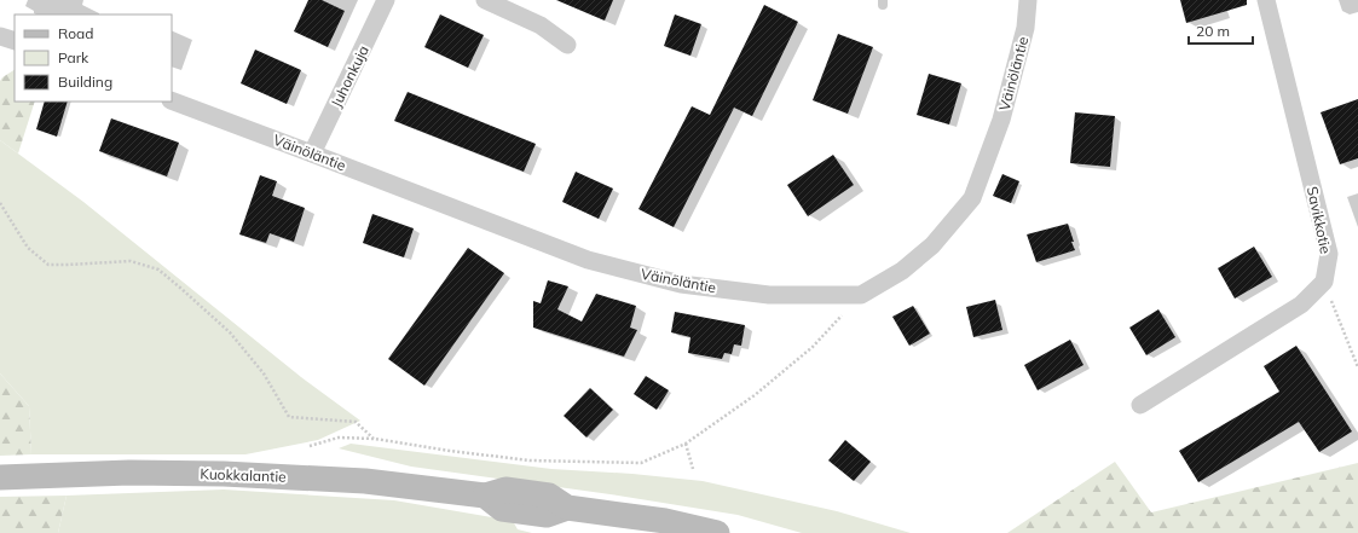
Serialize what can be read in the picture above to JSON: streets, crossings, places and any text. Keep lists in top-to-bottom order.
{
  "streets": {
    "main road": ["Kuokkalantie"],
    "street": ["Väinöläntie", "Juhonkuja", "Savikkotie"]
  },
  "crossings": [
    ["Väinöläntie", "Juhonkuja"]
  ],
  "legend": ["Road", "Park", "Building"],
  "scale_bar": "20 m"
}
